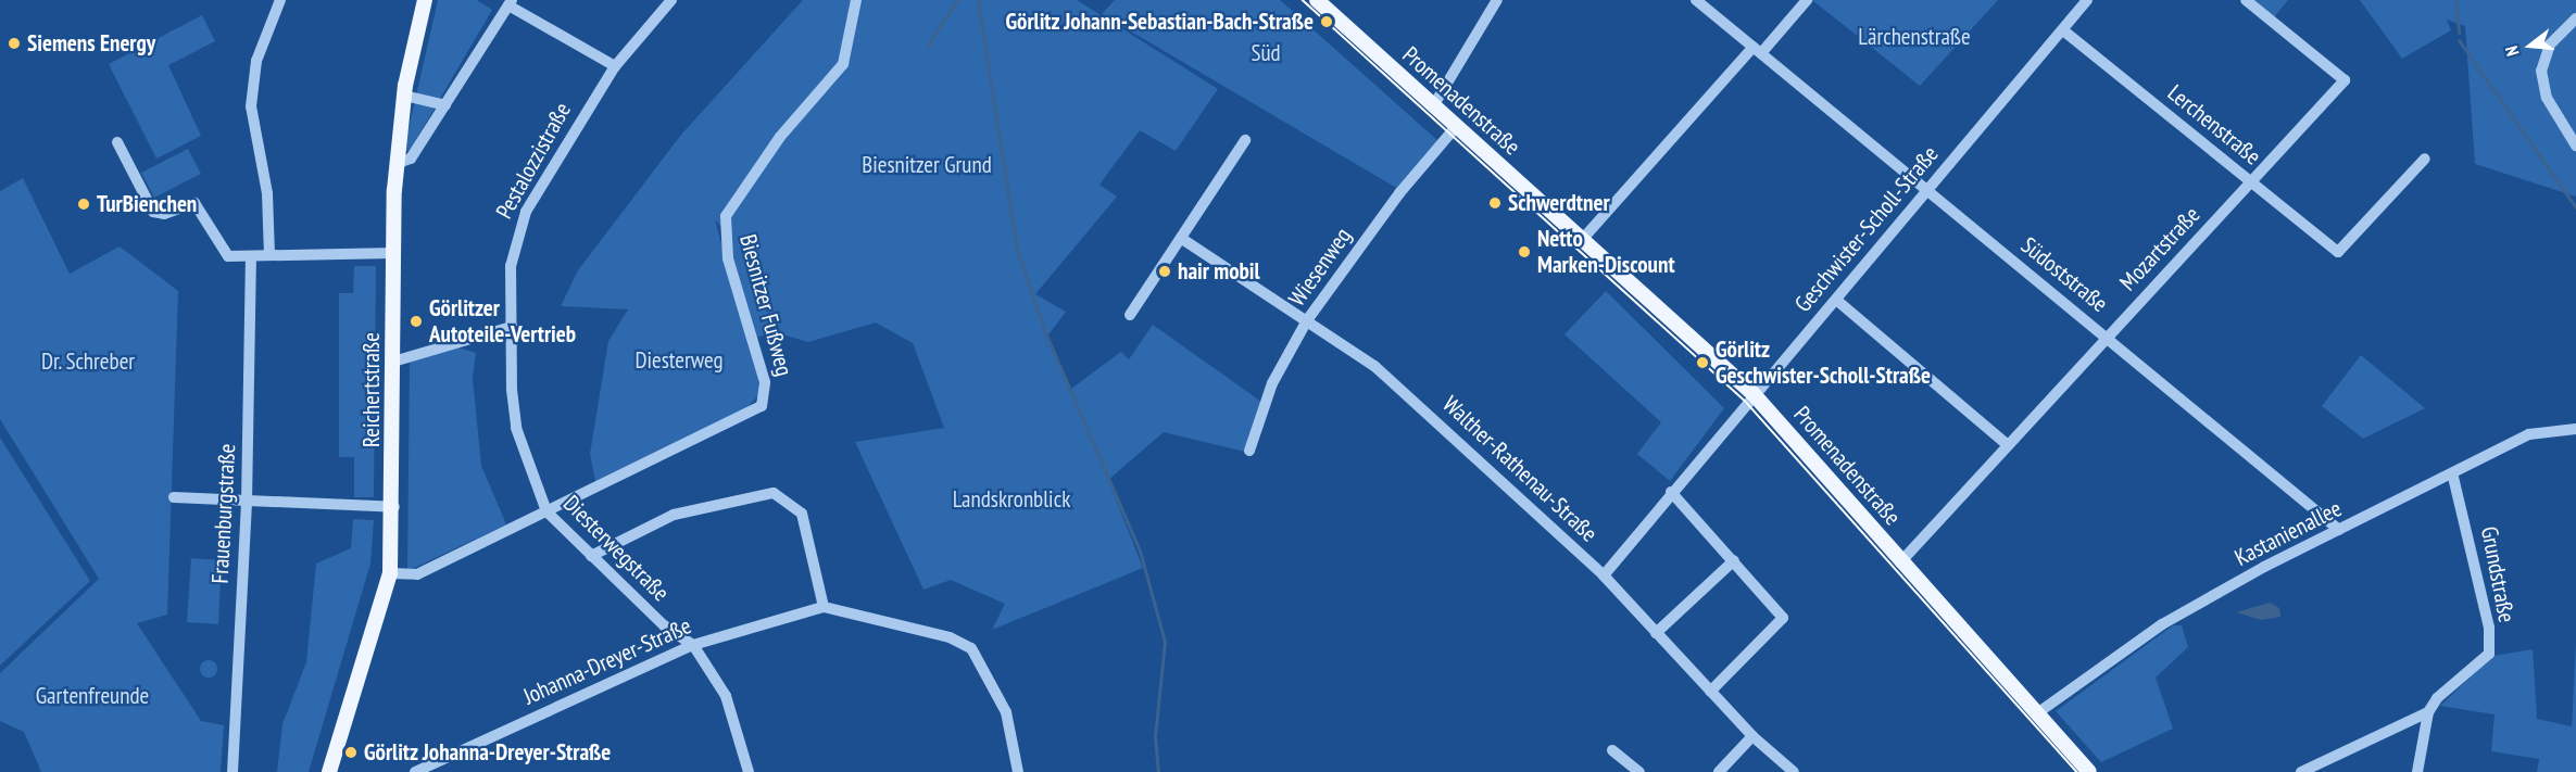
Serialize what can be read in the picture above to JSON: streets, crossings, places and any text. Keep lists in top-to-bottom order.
{
  "streets": {
    "main road": ["Promenadenstraße", "Reichertstraße"],
    "street": [
      "Lerchenstraße",
      "Pestalozzistraße",
      "Geschwister-Scholl-Straße",
      "Mozartstraße",
      "Wiesenweg",
      "Südoststraße",
      "Biesnitzer Fußweg",
      "Walther-Rathenau-Straße",
      "Frauenburgstraße",
      "Kastanienallee",
      "Diesterwegstraße",
      "Grundstraße",
      "Johanna-Dreyer-Straße"
    ]
  },
  "crossings": [
    ["Promenadenstraße", "Geschwister-Scholl-Straße"],
    ["Promenadenstraße", "Mozartstraße"],
    ["Promenadenstraße", "Wiesenweg"],
    ["Promenadenstraße", "Kastanienallee"],
    ["Lerchenstraße", "Geschwister-Scholl-Straße"],
    ["Lerchenstraße", "Mozartstraße"],
    ["Pestalozzistraße", "Diesterwegstraße"],
    ["Geschwister-Scholl-Straße", "Südoststraße"],
    ["Geschwister-Scholl-Straße", "Walther-Rathenau-Straße"],
    ["Mozartstraße", "Südoststraße"],
    ["Wiesenweg", "Walther-Rathenau-Straße"],
    ["Südoststraße", "Kastanienallee"],
    ["Biesnitzer Fußweg", "Reichertstraße"],
    ["Biesnitzer Fußweg", "Diesterwegstraße"],
    ["Kastanienallee", "Grundstraße"],
    ["Diesterwegstraße", "Johanna-Dreyer-Straße"]
  ],
  "parks": [
    "Lärchenstraße",
    "Süd",
    "Biesnitzer Grund",
    "Diesterweg",
    "Dr. Schreber",
    "Landskronblick",
    "Gartenfreunde"
  ],
  "places": [
    "Görlitz Johann-Sebastian-Bach-Straße",
    "Siemens Energy",
    "Schwerdtner",
    "TurBienchen",
    "Netto Marken-Discount",
    "hair mobil",
    "Görlitzer Autoteile-Vertrieb",
    "Görlitz Geschwister-Scholl-Straße",
    "Görlitz Johanna-Dreyer-Straße"
  ],
  "north": "left"
}
